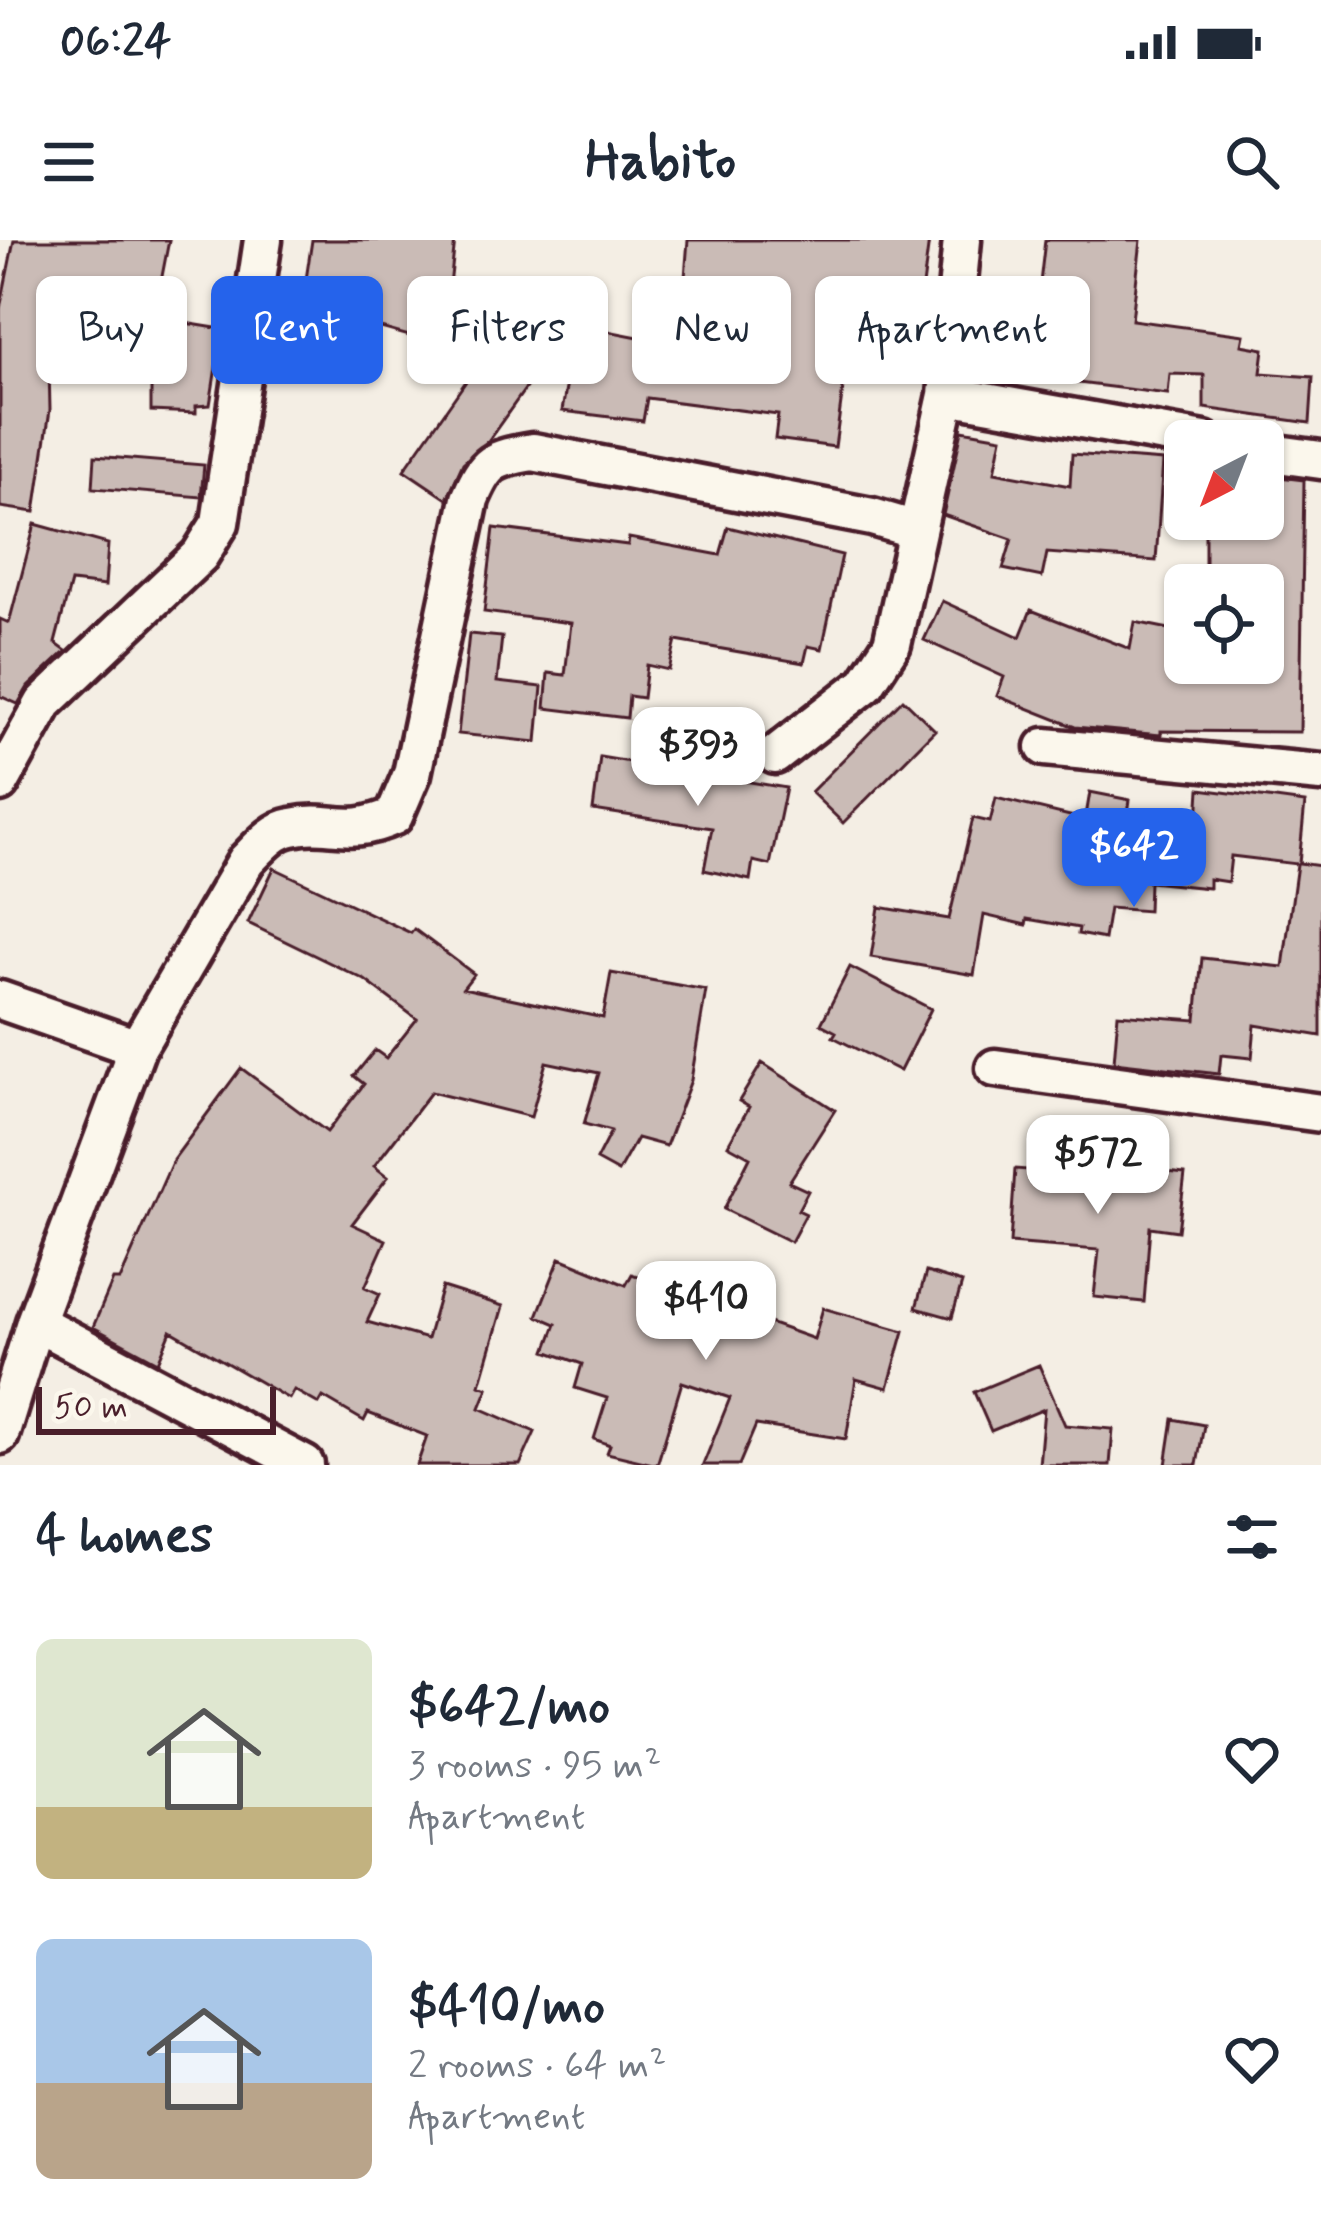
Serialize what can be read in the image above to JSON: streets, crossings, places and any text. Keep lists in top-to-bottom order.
{
  "scale_bar": "50 m",
  "north": "bottom left",
  "page": {
    "status": "06:24",
    "header": "Habito",
    "chip": [
      "Buy",
      "Rent",
      "Filters",
      "New",
      "Apartment"
    ],
    "price": [
      "$393",
      "$642",
      "$572",
      "$410"
    ],
    "scale": "50 m",
    "heading": "4 homes",
    "list": [
      {
        "name": "$642/mo",
        "note": "3 rooms · 95 m² · Apartment"
      },
      {
        "name": "$410/mo",
        "note": "2 rooms · 64 m² · Apartment"
      }
    ]
  }
}
